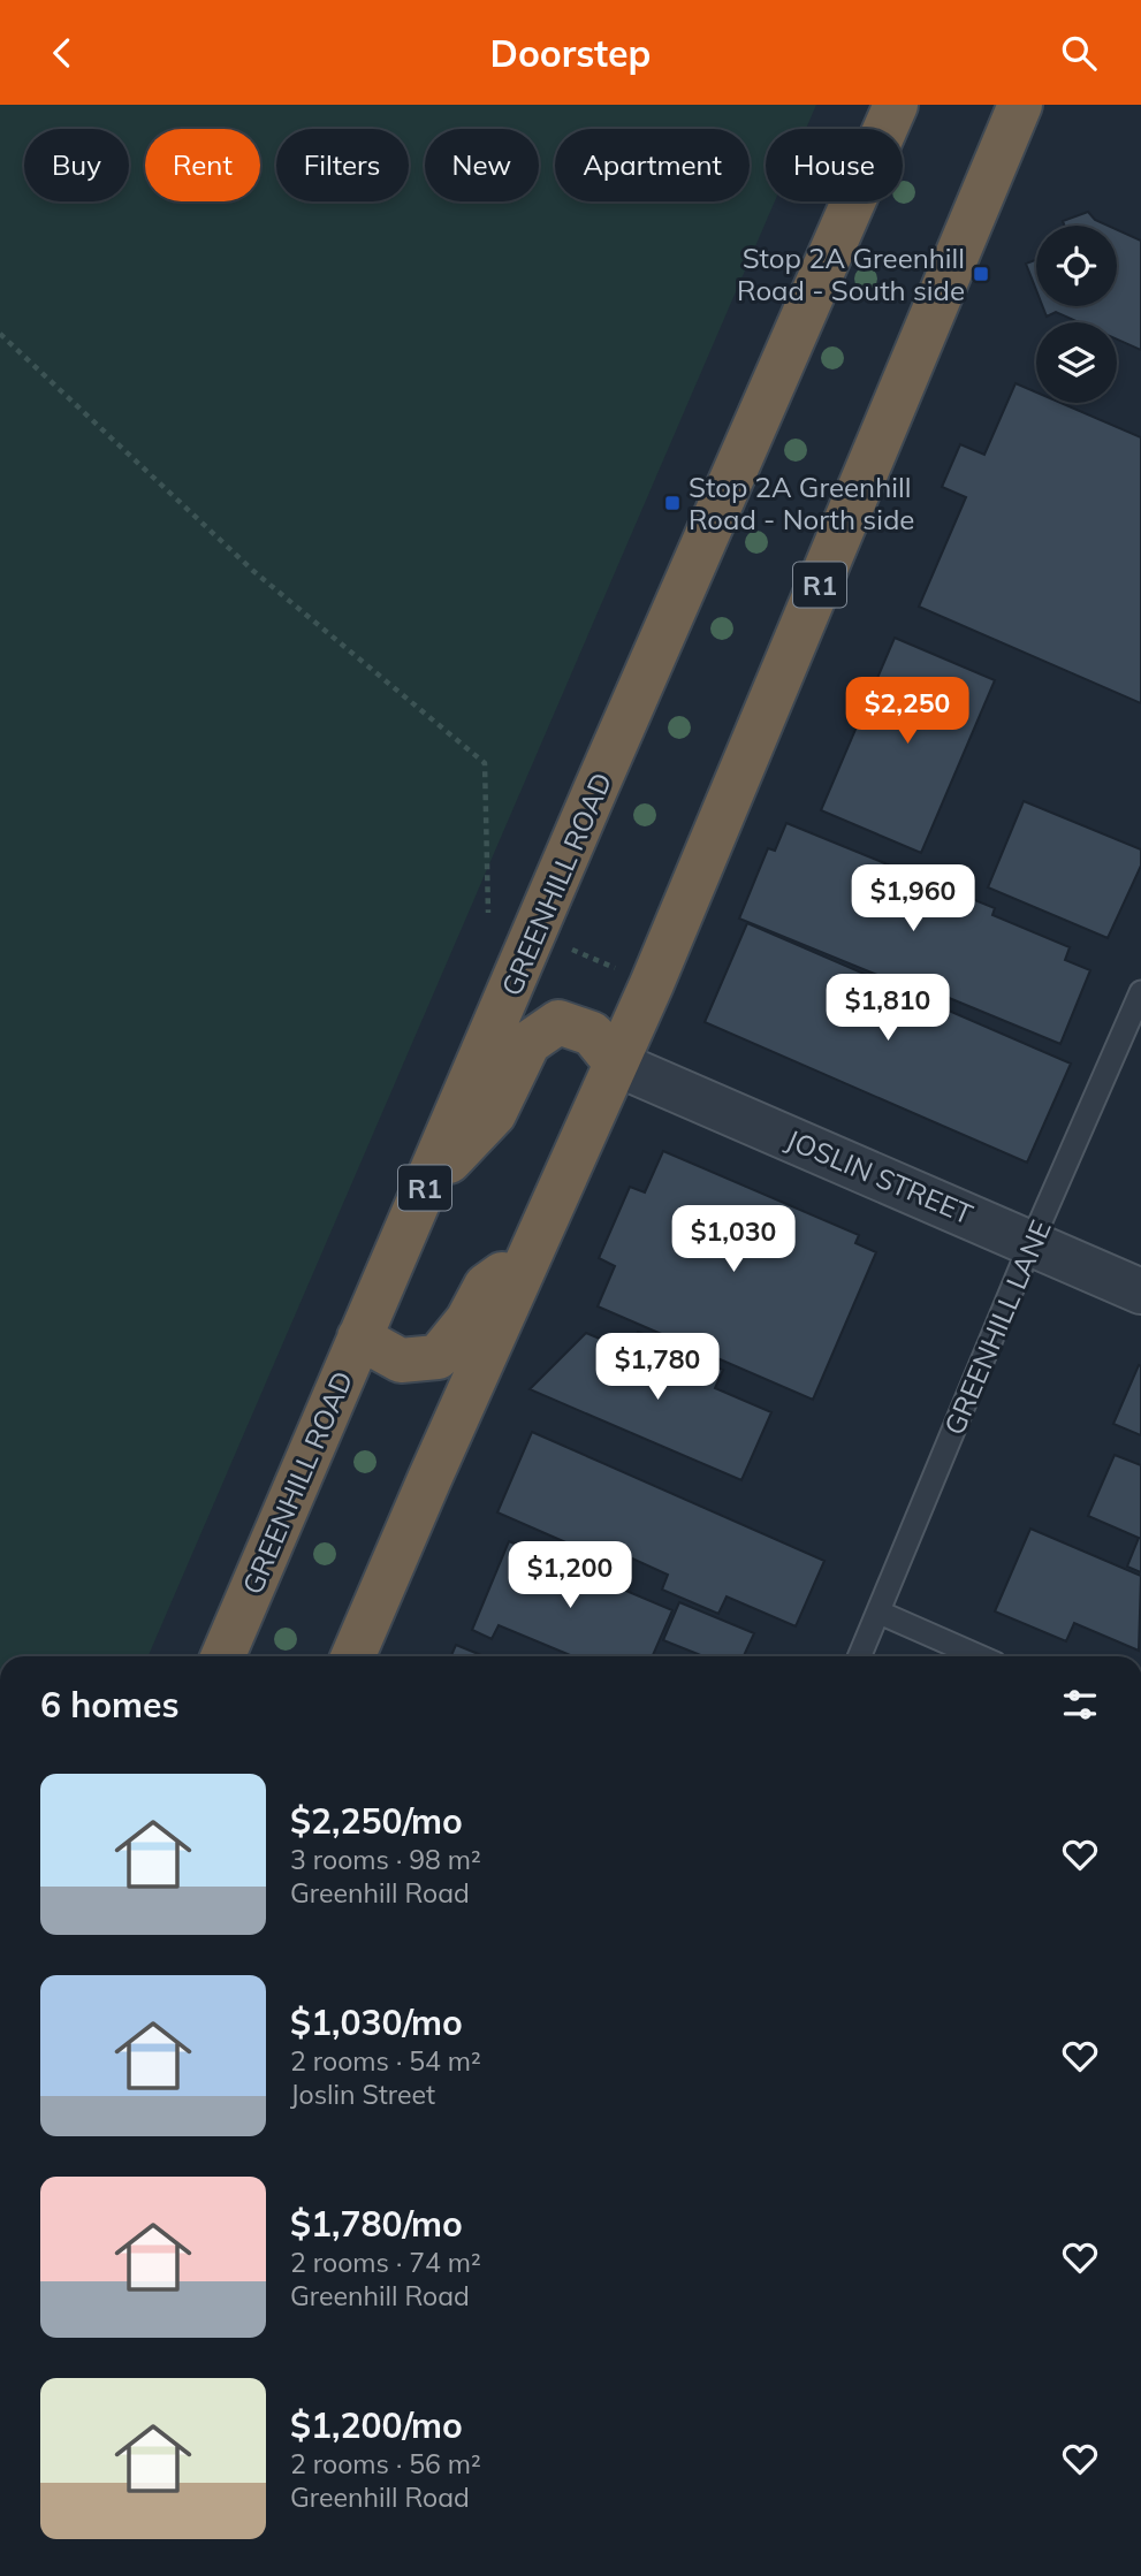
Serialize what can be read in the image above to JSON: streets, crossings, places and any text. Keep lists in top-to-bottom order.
{
  "streets": {
    "highway": ["R1", "GREENHILL ROAD"],
    "street": ["JOSLIN STREET"],
    "lane": ["GREENHILL LANE"]
  },
  "crossings": [
    ["R1", "JOSLIN STREET"],
    ["JOSLIN STREET", "GREENHILL LANE"]
  ],
  "places": {
    "transit": ["Stop 2A Greenhill Road - South side", "Stop 2A Greenhill Road - North side"]
  },
  "page": {
    "header": "Doorstep",
    "chip": [
      "Buy",
      "Rent",
      "Filters",
      "New",
      "Apartment",
      "House"
    ],
    "price": [
      "$2,250",
      "$1,960",
      "$1,810",
      "$1,030",
      "$1,780",
      "$1,200"
    ],
    "heading": "6 homes",
    "list": [
      {
        "name": "$2,250/mo",
        "note": "3 rooms · 98 m² · Greenhill Road"
      },
      {
        "name": "$1,030/mo",
        "note": "2 rooms · 54 m² · Joslin Street"
      },
      {
        "name": "$1,780/mo",
        "note": "2 rooms · 74 m² · Greenhill Road"
      },
      {
        "name": "$1,200/mo",
        "note": "2 rooms · 56 m² · Greenhill Road"
      }
    ]
  }
}
